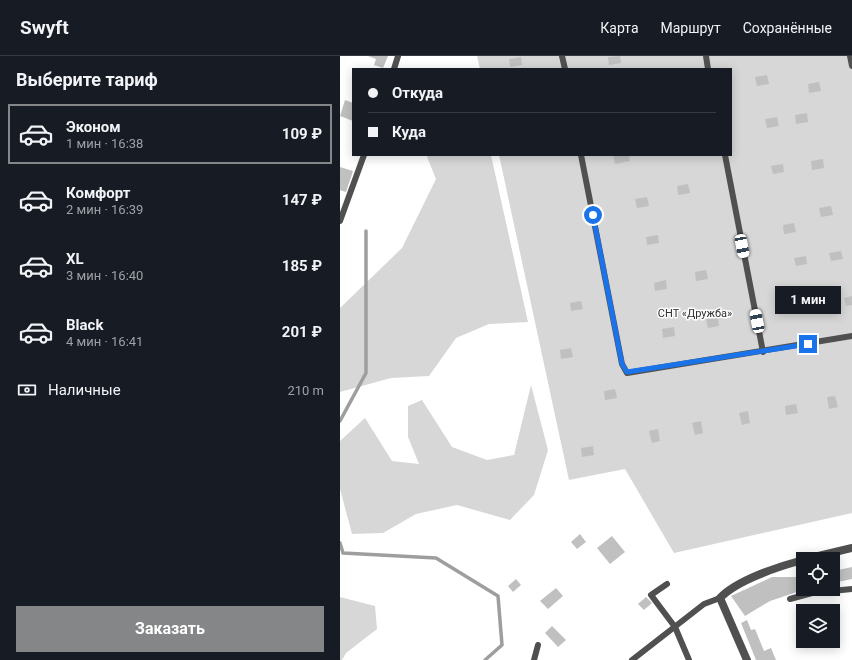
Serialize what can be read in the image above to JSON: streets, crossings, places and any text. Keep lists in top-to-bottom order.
{
  "parks": ["СНТ «Дружба»"],
  "page": {
    "header": "Swyft",
    "nav": ["Карта", "Маршрут", "Сохранённые"],
    "heading": "Выберите тариф",
    "banner": ["Откуда", "Куда"],
    "list": [
      {
        "name": "Эконом",
        "note": "1 мин · 16:38",
        "value": "109 ₽"
      },
      {
        "name": "Комфорт",
        "note": "2 мин · 16:39",
        "value": "147 ₽"
      },
      {
        "name": "XL",
        "note": "3 мин · 16:40",
        "value": "185 ₽"
      },
      {
        "name": "Black",
        "note": "4 мин · 16:41",
        "value": "201 ₽"
      }
    ],
    "bubble": "1 мин",
    "pay": ["Наличные", "210 m"],
    "buttons": "Заказать"
  }
}
